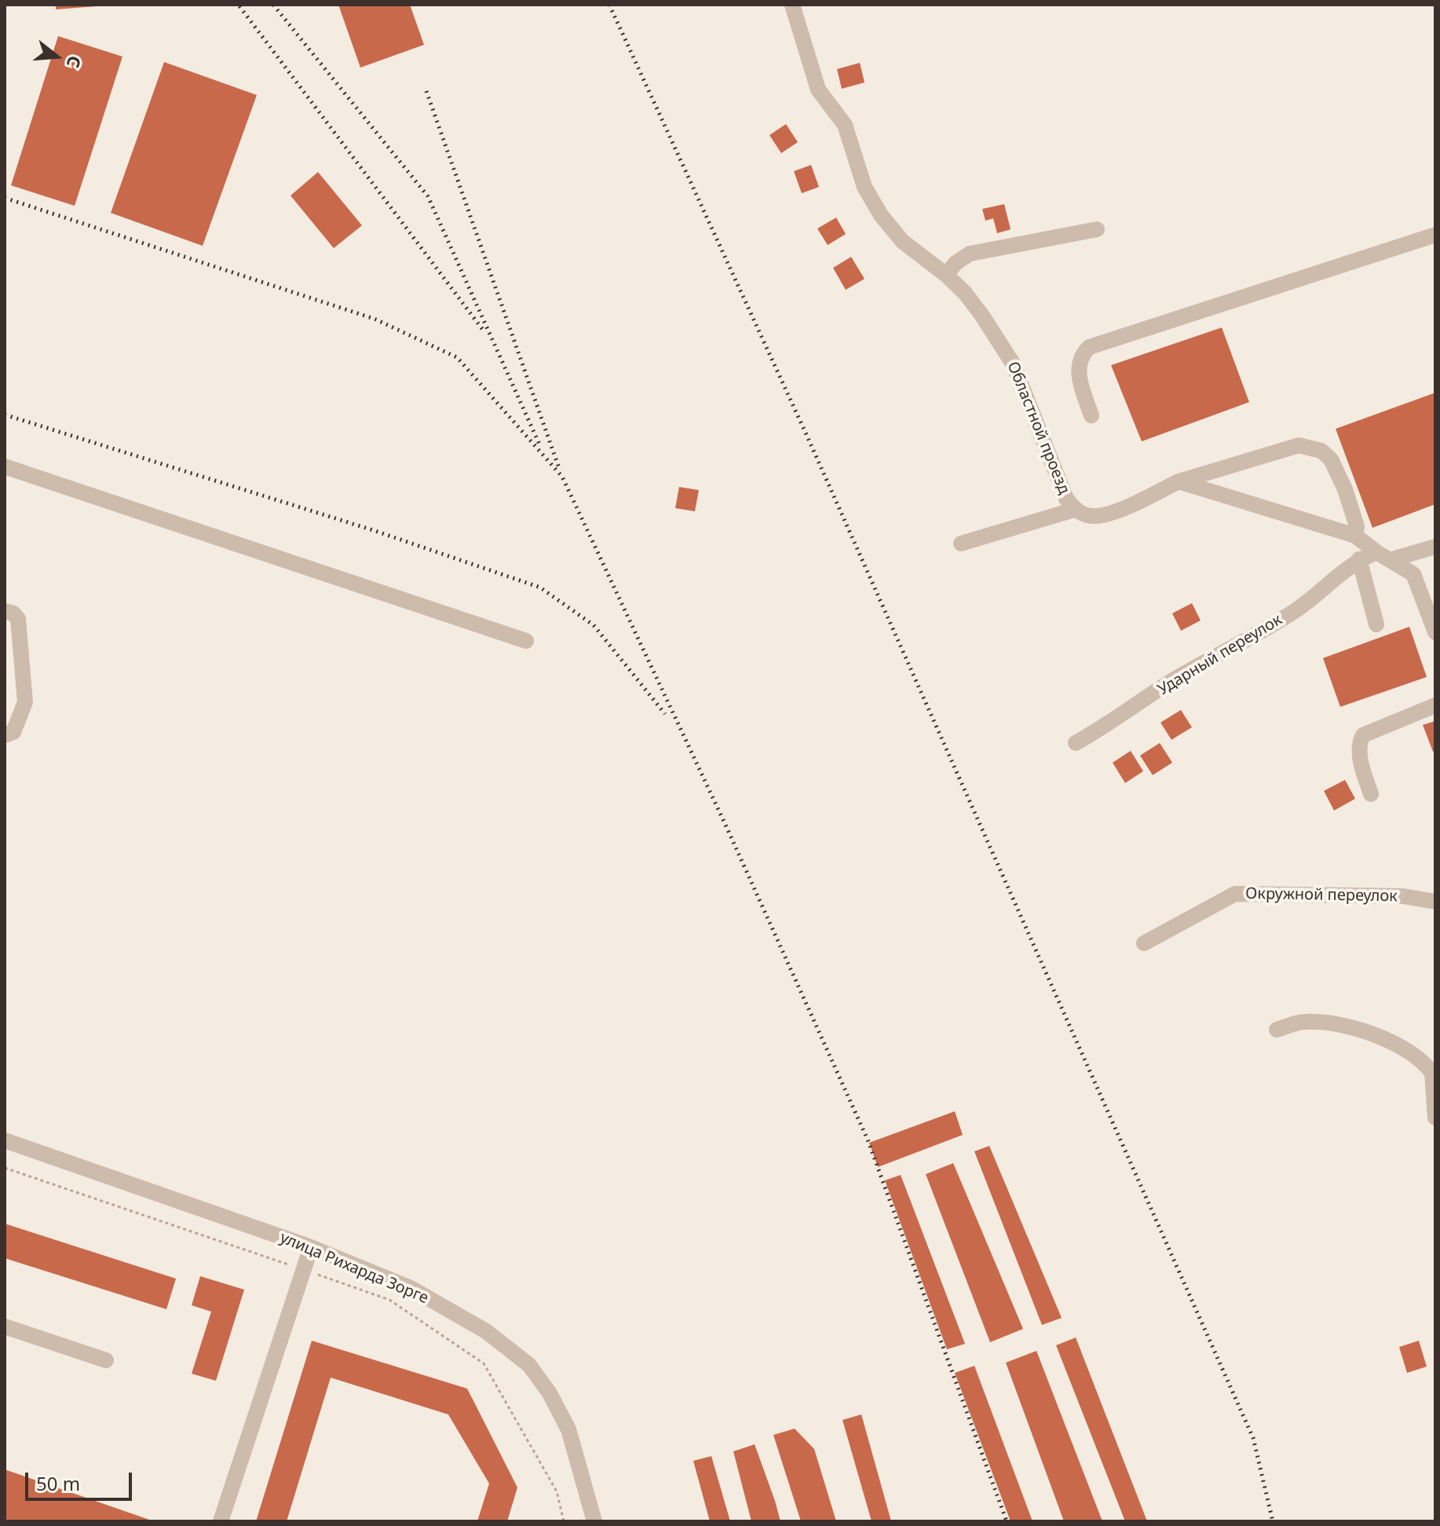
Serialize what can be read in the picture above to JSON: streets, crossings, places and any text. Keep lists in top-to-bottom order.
{
  "streets": {
    "street": [
      "Областной проезд",
      "Ударный переулок",
      "Окружной переулок",
      "улица Рихарда Зорге"
    ]
  },
  "scale_bar": "50 m",
  "north": "right"
}
